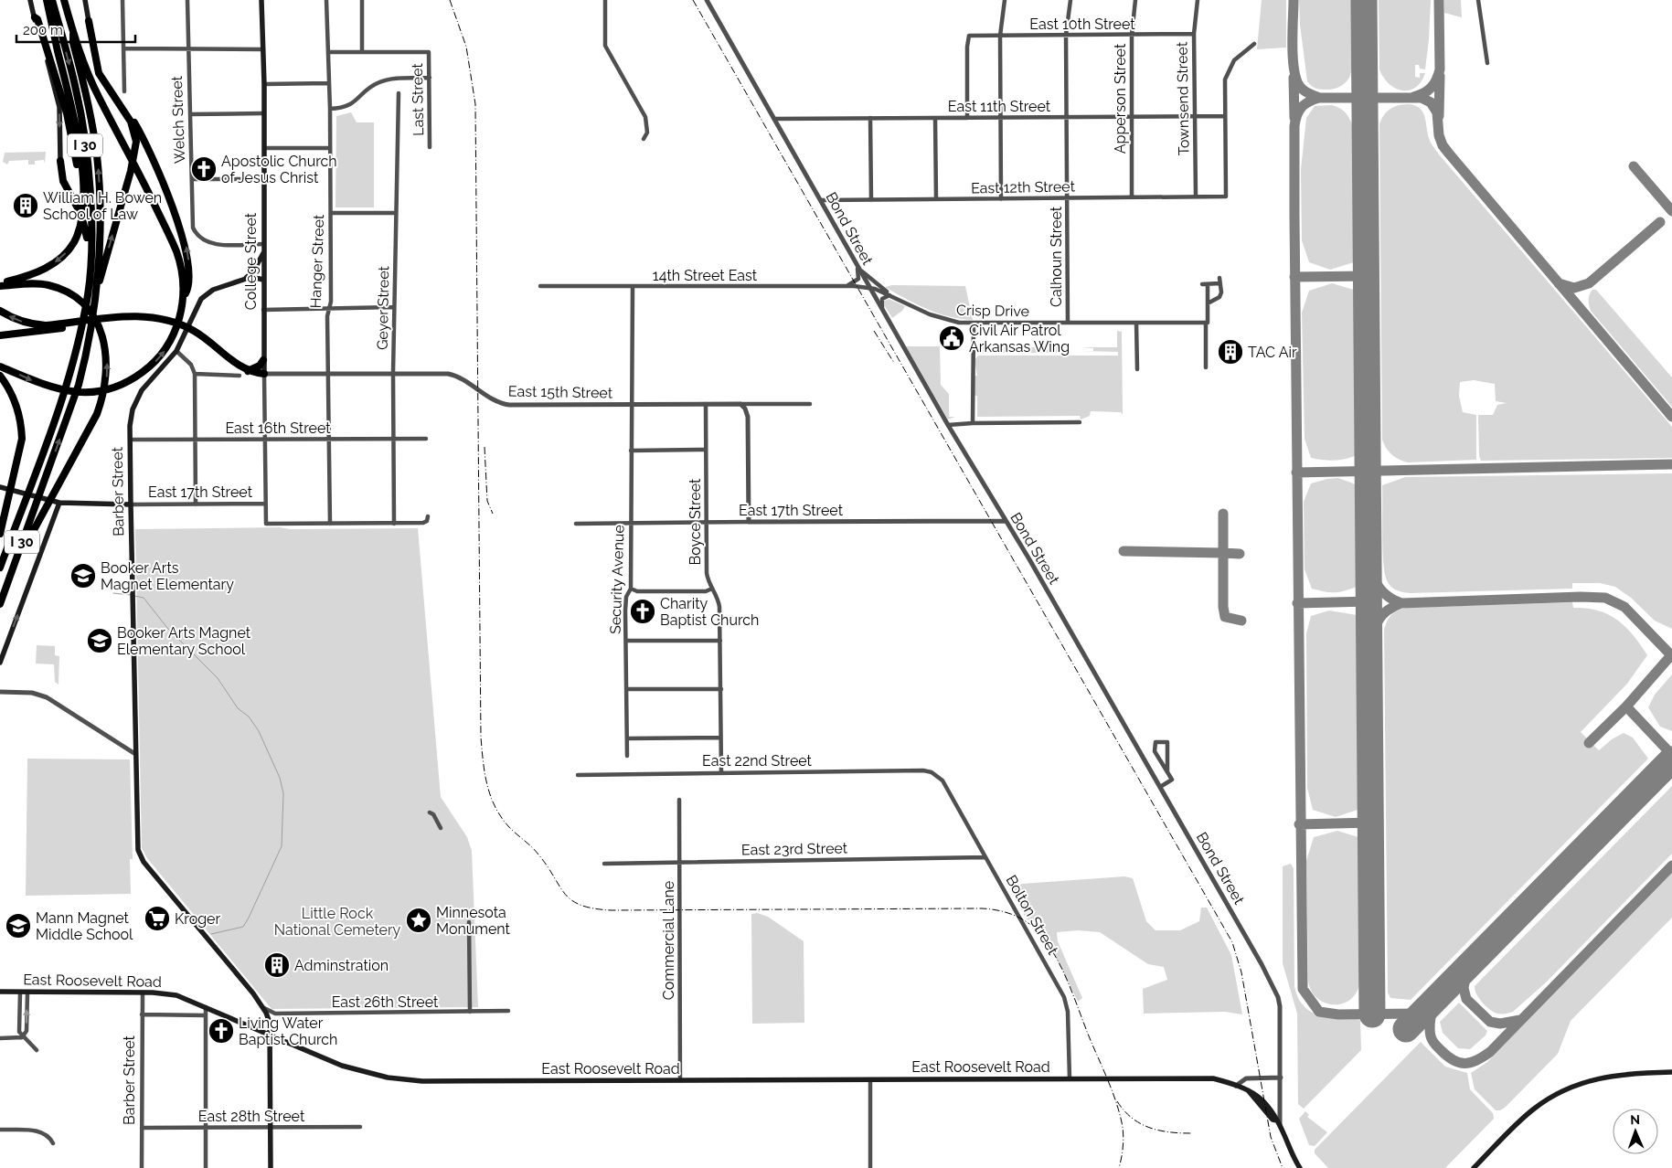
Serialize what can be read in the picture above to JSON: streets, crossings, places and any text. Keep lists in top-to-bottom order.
{
  "streets": {
    "highway": ["I 30"],
    "main road": [
      "College Street",
      "Barber Street",
      "East 17th Street",
      "East Roosevelt Road"
    ],
    "street": [
      "East 10th Street",
      "Apperson Street",
      "Townsend Street",
      "Last Street",
      "East 11th Street",
      "Welch Street",
      "East 12th Street",
      "Bond Street",
      "Calhoun Street",
      "Hanger Street",
      "14th Street East",
      "Geyer Street",
      "Crisp Drive",
      "East 15th Street",
      "East 16th Street",
      "Boyce Street",
      "Security Avenue",
      "East 22nd Street",
      "East 23rd Street",
      "Bolton Street",
      "Commercial Lane",
      "East 26th Street",
      "East 28th Street"
    ]
  },
  "crossings": [
    ["East 10th Street", "Apperson Street"],
    ["East 10th Street", "Townsend Street"],
    ["East 10th Street", "East 11th Street"],
    ["East 10th Street", "Calhoun Street"],
    ["Apperson Street", "East 11th Street"],
    ["Apperson Street", "East 12th Street"],
    ["Townsend Street", "East 11th Street"],
    ["Townsend Street", "East 12th Street"],
    ["East 11th Street", "East 12th Street"],
    ["East 11th Street", "Bond Street"],
    ["East 11th Street", "Calhoun Street"],
    ["Welch Street", "College Street"],
    ["East 12th Street", "Bond Street"],
    ["East 12th Street", "Calhoun Street"],
    ["Bond Street", "14th Street East"],
    ["Bond Street", "Crisp Drive"],
    ["Bond Street", "East 17th Street"],
    ["Bond Street", "East Roosevelt Road"],
    ["Calhoun Street", "Crisp Drive"],
    ["College Street", "Hanger Street"],
    ["College Street", "East 15th Street"],
    ["College Street", "East 16th Street"],
    ["College Street", "Barber Street"],
    ["College Street", "East 17th Street"],
    ["Hanger Street", "East 15th Street"],
    ["Hanger Street", "East 16th Street"],
    ["14th Street East", "Crisp Drive"],
    ["14th Street East", "Security Avenue"],
    ["Geyer Street", "East 15th Street"],
    ["Geyer Street", "East 16th Street"],
    ["East 15th Street", "Boyce Street"],
    ["East 15th Street", "Security Avenue"],
    ["East 16th Street", "Barber Street"],
    ["Barber Street", "East 17th Street"],
    ["Barber Street", "East Roosevelt Road"],
    ["Barber Street", "East 26th Street"],
    ["Barber Street", "East 28th Street"],
    ["East 17th Street", "Boyce Street"],
    ["East 17th Street", "Security Avenue"],
    ["Boyce Street", "East 22nd Street"],
    ["East 22nd Street", "Bolton Street"],
    ["East 23rd Street", "Bolton Street"],
    ["East 23rd Street", "Commercial Lane"],
    ["Bolton Street", "East Roosevelt Road"],
    ["Commercial Lane", "East Roosevelt Road"]
  ],
  "parks": ["Little Rock National Cemetery"],
  "places": {
    "church": ["Apostolic Church of Jesus Christ", "Charity Baptist Church", "Living Water Baptist Church"],
    "building": ["William H. Bowen School of Law", "TAC Air", "Adminstration"],
    "public building": ["Civil Air Patrol Arkansas Wing"],
    "school or university": ["Booker Arts Magnet Elementary", "Booker Arts Magnet Elementary School", "Mann Magnet Middle School"],
    "supermarket": ["Kroger"],
    "place": ["Minnesota Monument"]
  },
  "scale_bar": "200 m",
  "north": "top"
}
